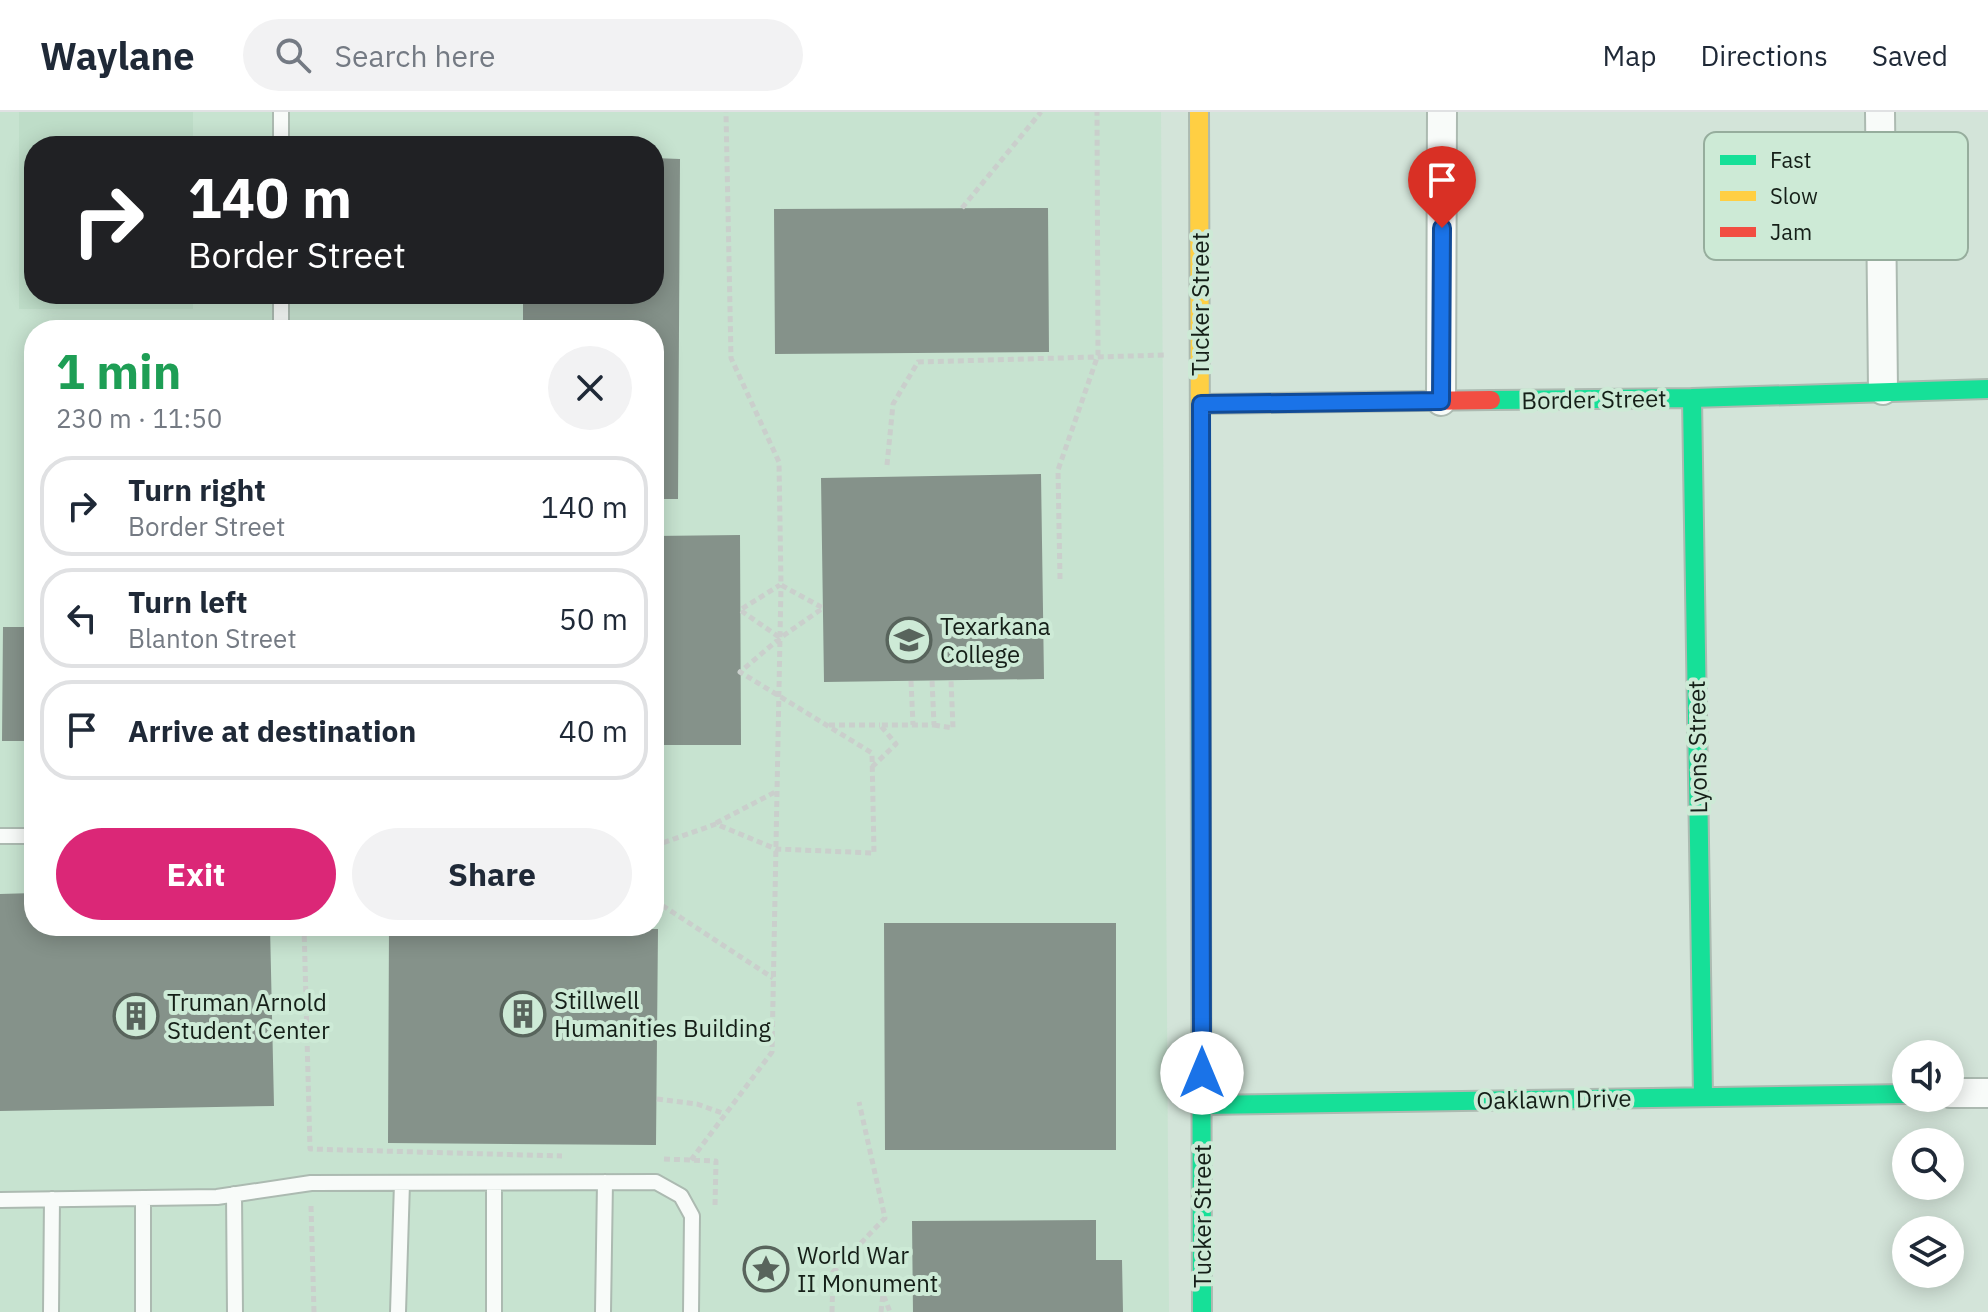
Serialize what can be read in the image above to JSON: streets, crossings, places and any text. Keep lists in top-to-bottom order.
{
  "streets": {
    "street": [
      "Tucker Street",
      "Border Street",
      "Lyons Street",
      "Oaklawn Drive"
    ]
  },
  "crossings": [
    ["Tucker Street", "Border Street"],
    ["Tucker Street", "Oaklawn Drive"],
    ["Border Street", "Lyons Street"],
    ["Lyons Street", "Oaklawn Drive"]
  ],
  "places": {
    "school or university": ["Texarkana College"],
    "building": ["Stillwell Humanities Building", "Truman Arnold Student Center"],
    "place": ["World War II Monument"]
  },
  "legend": ["Fast", "Slow", "Jam"],
  "page": {
    "header": "Waylane",
    "search": "Search here",
    "nav": ["Map", "Directions", "Saved"],
    "turn": ["140 m", "Border Street"],
    "heading": ["1 min", "230 m · 11:50"],
    "list": [
      {
        "name": "Turn right",
        "note": "Border Street",
        "value": "140 m"
      },
      {
        "name": "Turn left",
        "note": "Blanton Street",
        "value": "50 m"
      },
      {
        "name": "Arrive at destination",
        "value": "40 m"
      }
    ],
    "buttons": ["Exit", "Share"]
  }
}
